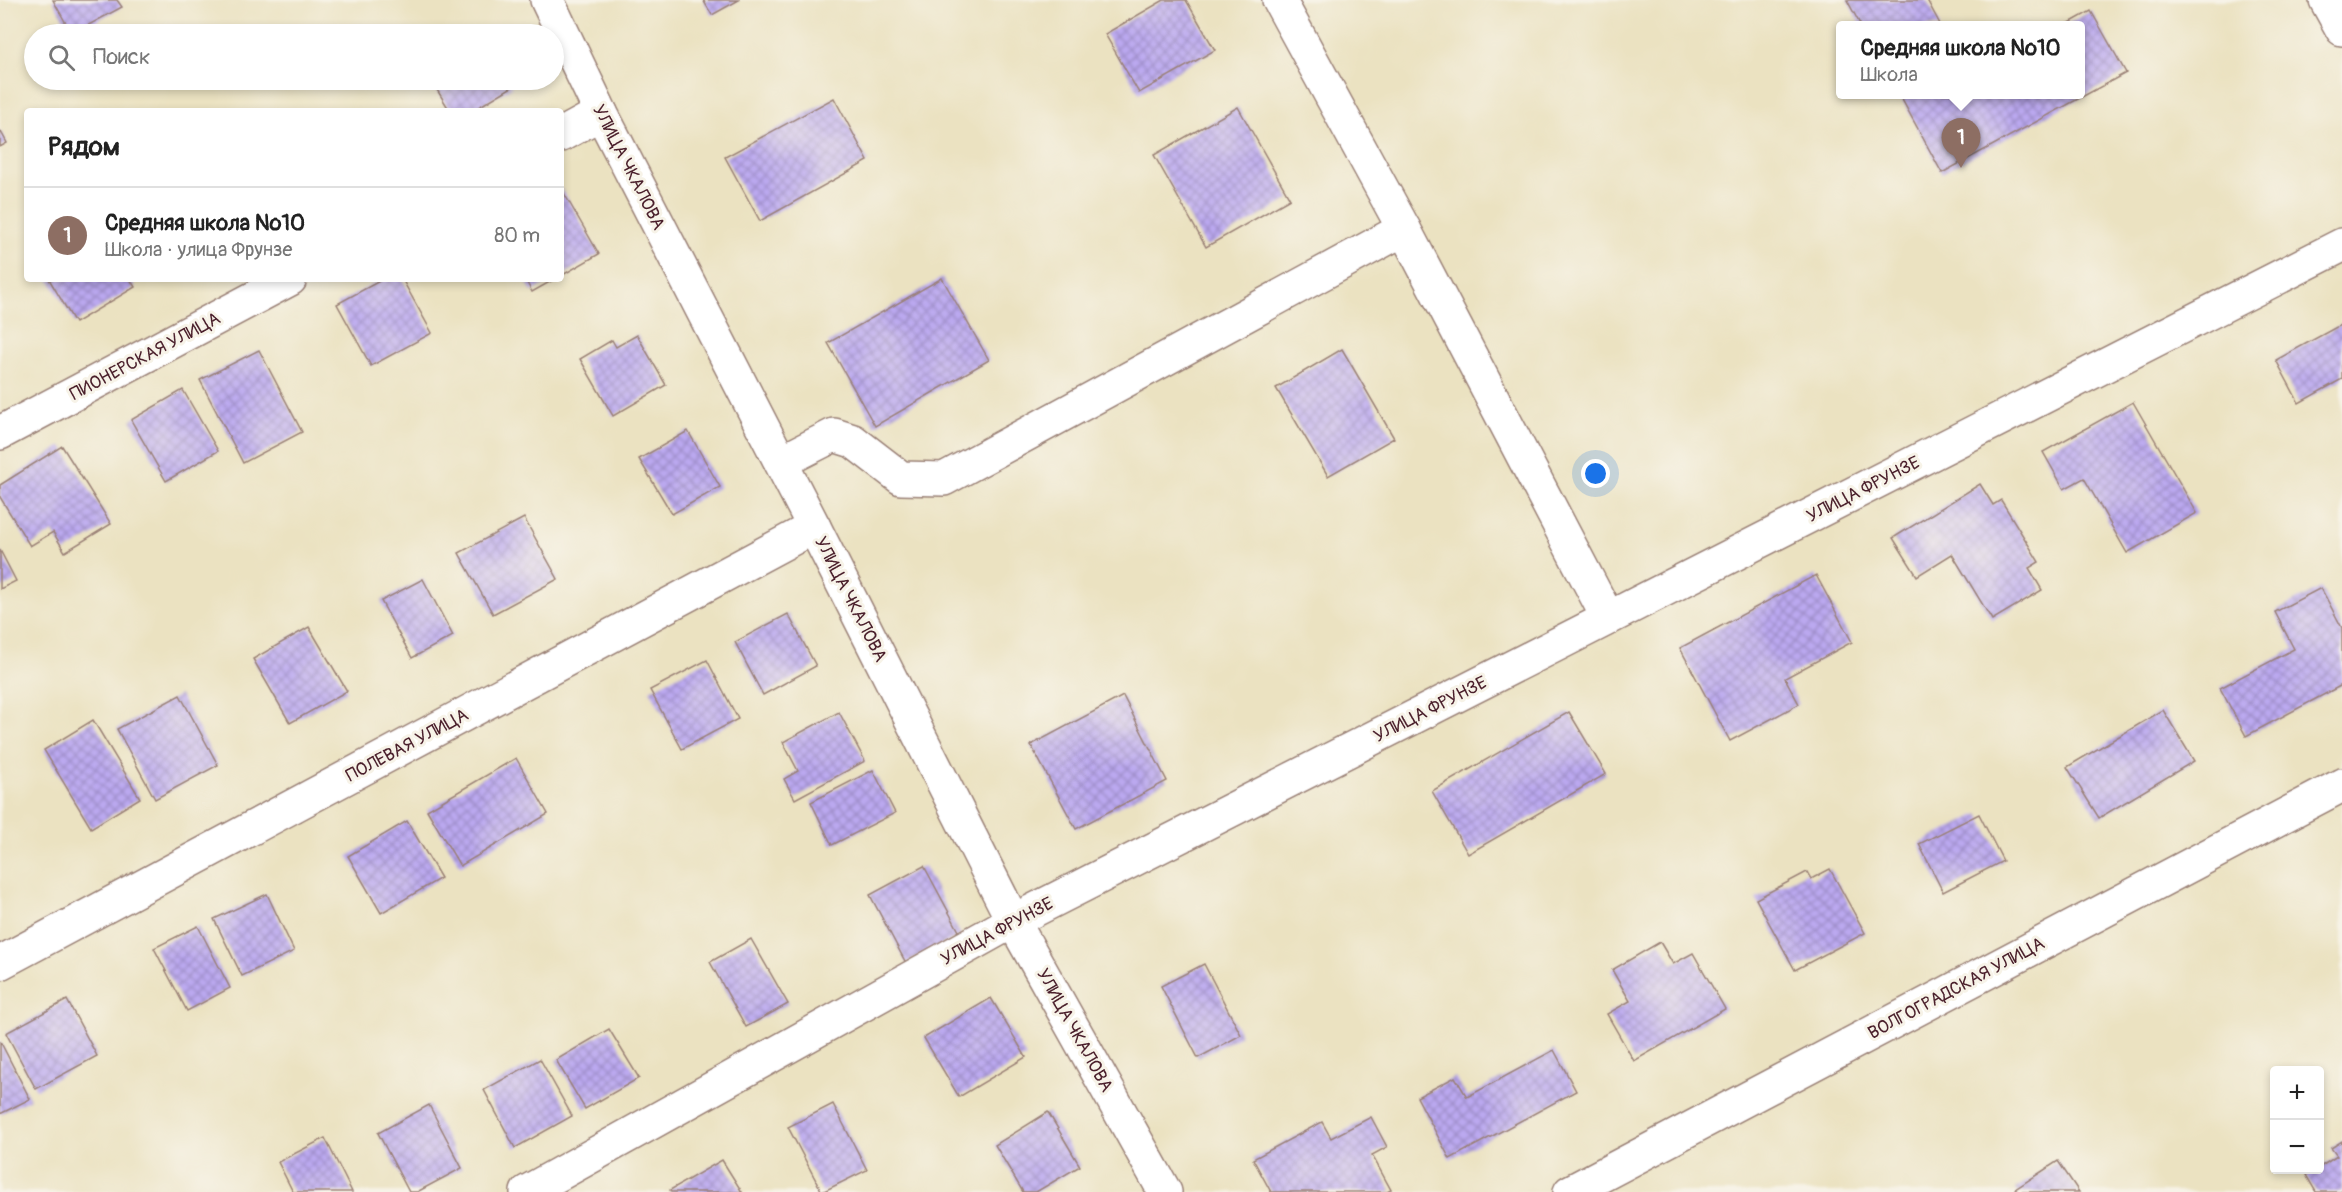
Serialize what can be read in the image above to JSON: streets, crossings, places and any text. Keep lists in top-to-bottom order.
{
  "streets": {
    "street": [
      "УЛИЦА ЧКАЛОВА",
      "ПИОНЕРСКАЯ УЛИЦА",
      "УЛИЦА ФРУНЗЕ",
      "ПОЛЕВАЯ УЛИЦА",
      "ВОЛГОГРАДСКАЯ УЛИЦА"
    ]
  },
  "crossings": [
    ["УЛИЦА ЧКАЛОВА", "УЛИЦА ФРУНЗЕ"],
    ["УЛИЦА ЧКАЛОВА", "ПОЛЕВАЯ УЛИЦА"]
  ],
  "page": {
    "popup": ["Средняя школа №10", "Школа"],
    "search": "Поиск",
    "heading": "Рядом",
    "pins": "1",
    "list": [
      {
        "mark": "1",
        "name": "Средняя школа №10",
        "note": "Школа · улица Фрунзе",
        "value": "80 m"
      }
    ],
    "map_buttons": ["+", "−"]
  }
}
